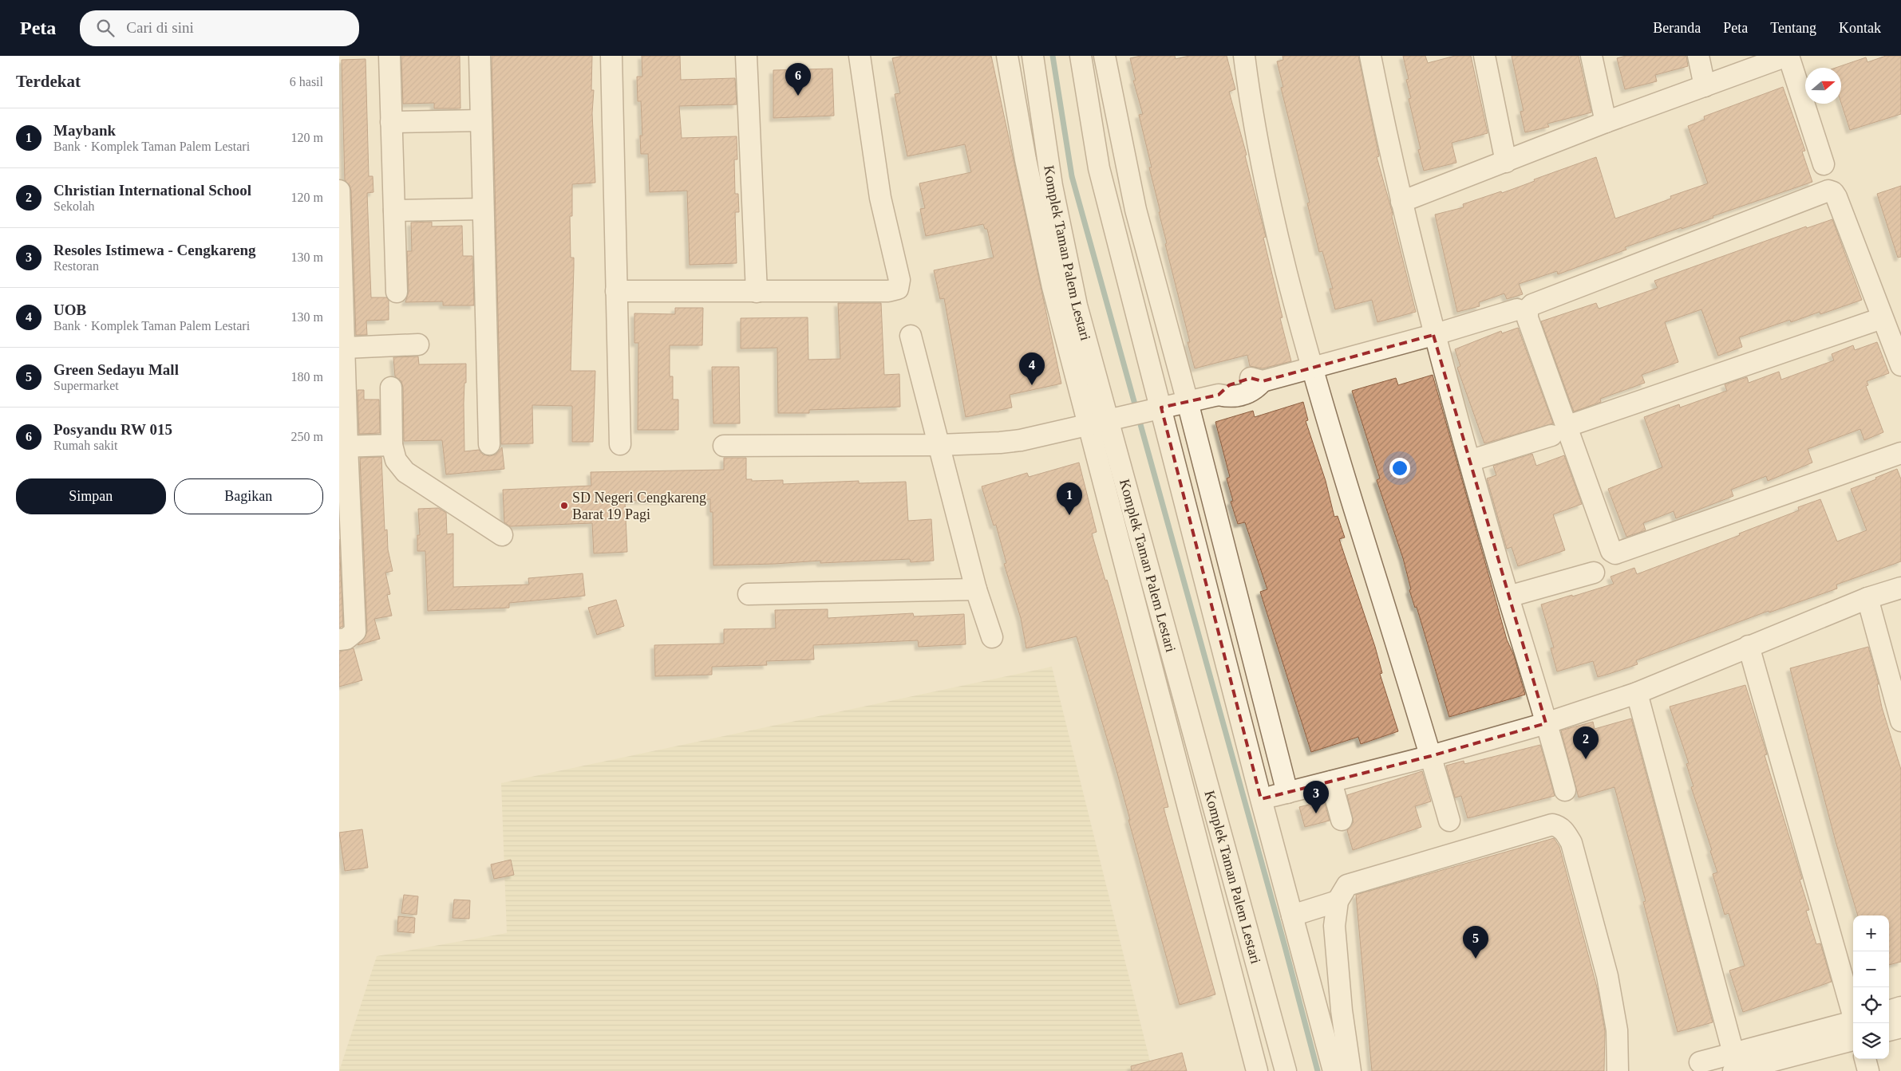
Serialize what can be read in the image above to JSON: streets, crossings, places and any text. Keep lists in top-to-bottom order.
{
  "streets": {
    "street": ["Komplek Taman Palem Lestari"]
  },
  "places": ["SD Negeri Cengkareng Barat 19 Pagi"],
  "north": "right",
  "page": {
    "header": "Peta",
    "search": "Cari di sini",
    "nav": [
      "Beranda",
      "Peta",
      "Tentang",
      "Kontak"
    ],
    "heading": ["Terdekat", "6 hasil"],
    "pins": [
      "6",
      "4",
      "1",
      "2",
      "3",
      "5"
    ],
    "list": [
      {
        "mark": "1",
        "name": "Maybank",
        "note": "Bank · Komplek Taman Palem Lestari",
        "value": "120 m"
      },
      {
        "mark": "2",
        "name": "Christian International School",
        "note": "Sekolah",
        "value": "120 m"
      },
      {
        "mark": "3",
        "name": "Resoles Istimewa - Cengkareng",
        "note": "Restoran",
        "value": "130 m"
      },
      {
        "mark": "4",
        "name": "UOB",
        "note": "Bank · Komplek Taman Palem Lestari",
        "value": "130 m"
      },
      {
        "mark": "5",
        "name": "Green Sedayu Mall",
        "note": "Supermarket",
        "value": "180 m"
      },
      {
        "mark": "6",
        "name": "Posyandu RW 015",
        "note": "Rumah sakit",
        "value": "250 m"
      }
    ],
    "buttons": ["Simpan", "Bagikan"],
    "map_buttons": ["+", "−"]
  }
}
